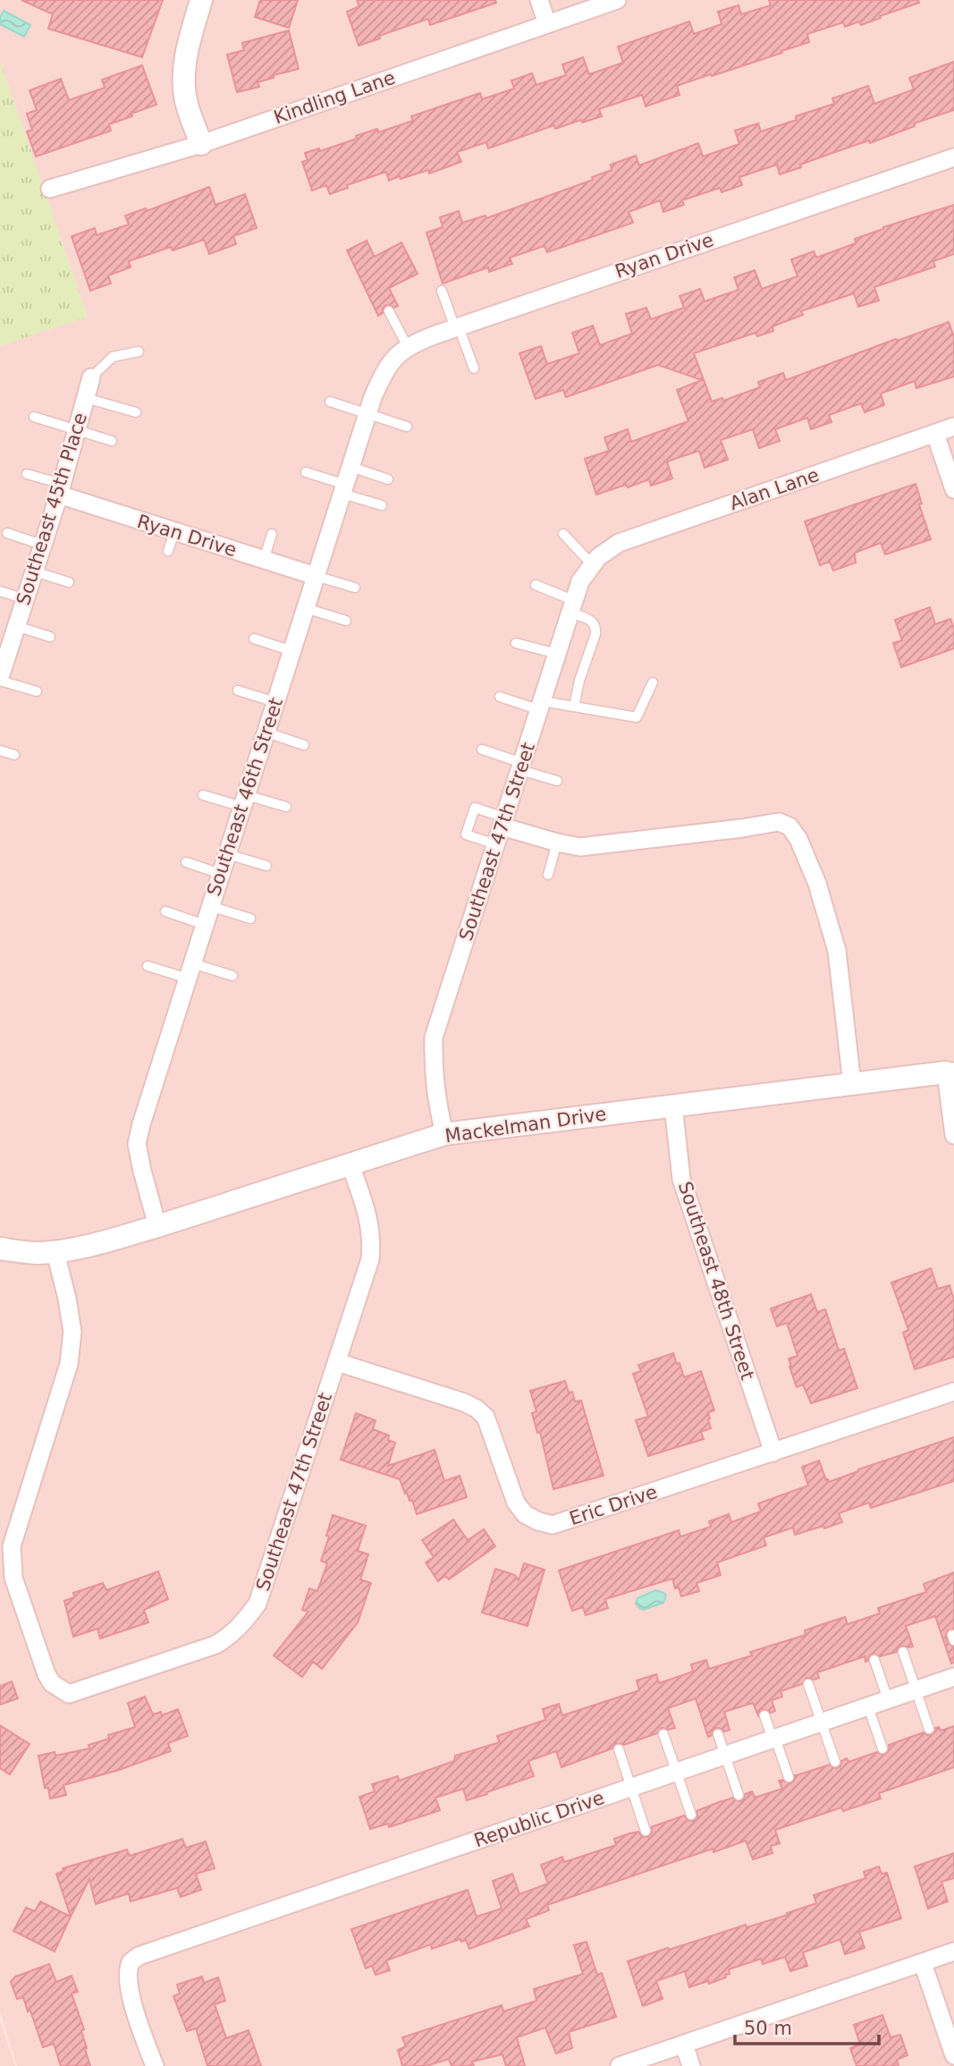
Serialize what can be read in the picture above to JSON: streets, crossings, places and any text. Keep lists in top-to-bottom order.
{
  "streets": {
    "street": [
      "Kindling Lane",
      "Ryan Drive",
      "Alan Lane",
      "Southeast 45th Place",
      "Southeast 46th Street",
      "Southeast 47th Street",
      "Mackelman Drive",
      "Southeast 48th Street",
      "Eric Drive",
      "Republic Drive"
    ]
  },
  "crossings": [
    ["Ryan Drive", "Southeast 45th Place"],
    ["Ryan Drive", "Southeast 46th Street"],
    ["Alan Lane", "Southeast 47th Street"],
    ["Southeast 46th Street", "Mackelman Drive"],
    ["Southeast 47th Street", "Mackelman Drive"],
    ["Southeast 47th Street", "Eric Drive"],
    ["Mackelman Drive", "Southeast 48th Street"],
    ["Southeast 48th Street", "Eric Drive"]
  ],
  "scale_bar": "50 m"
}
